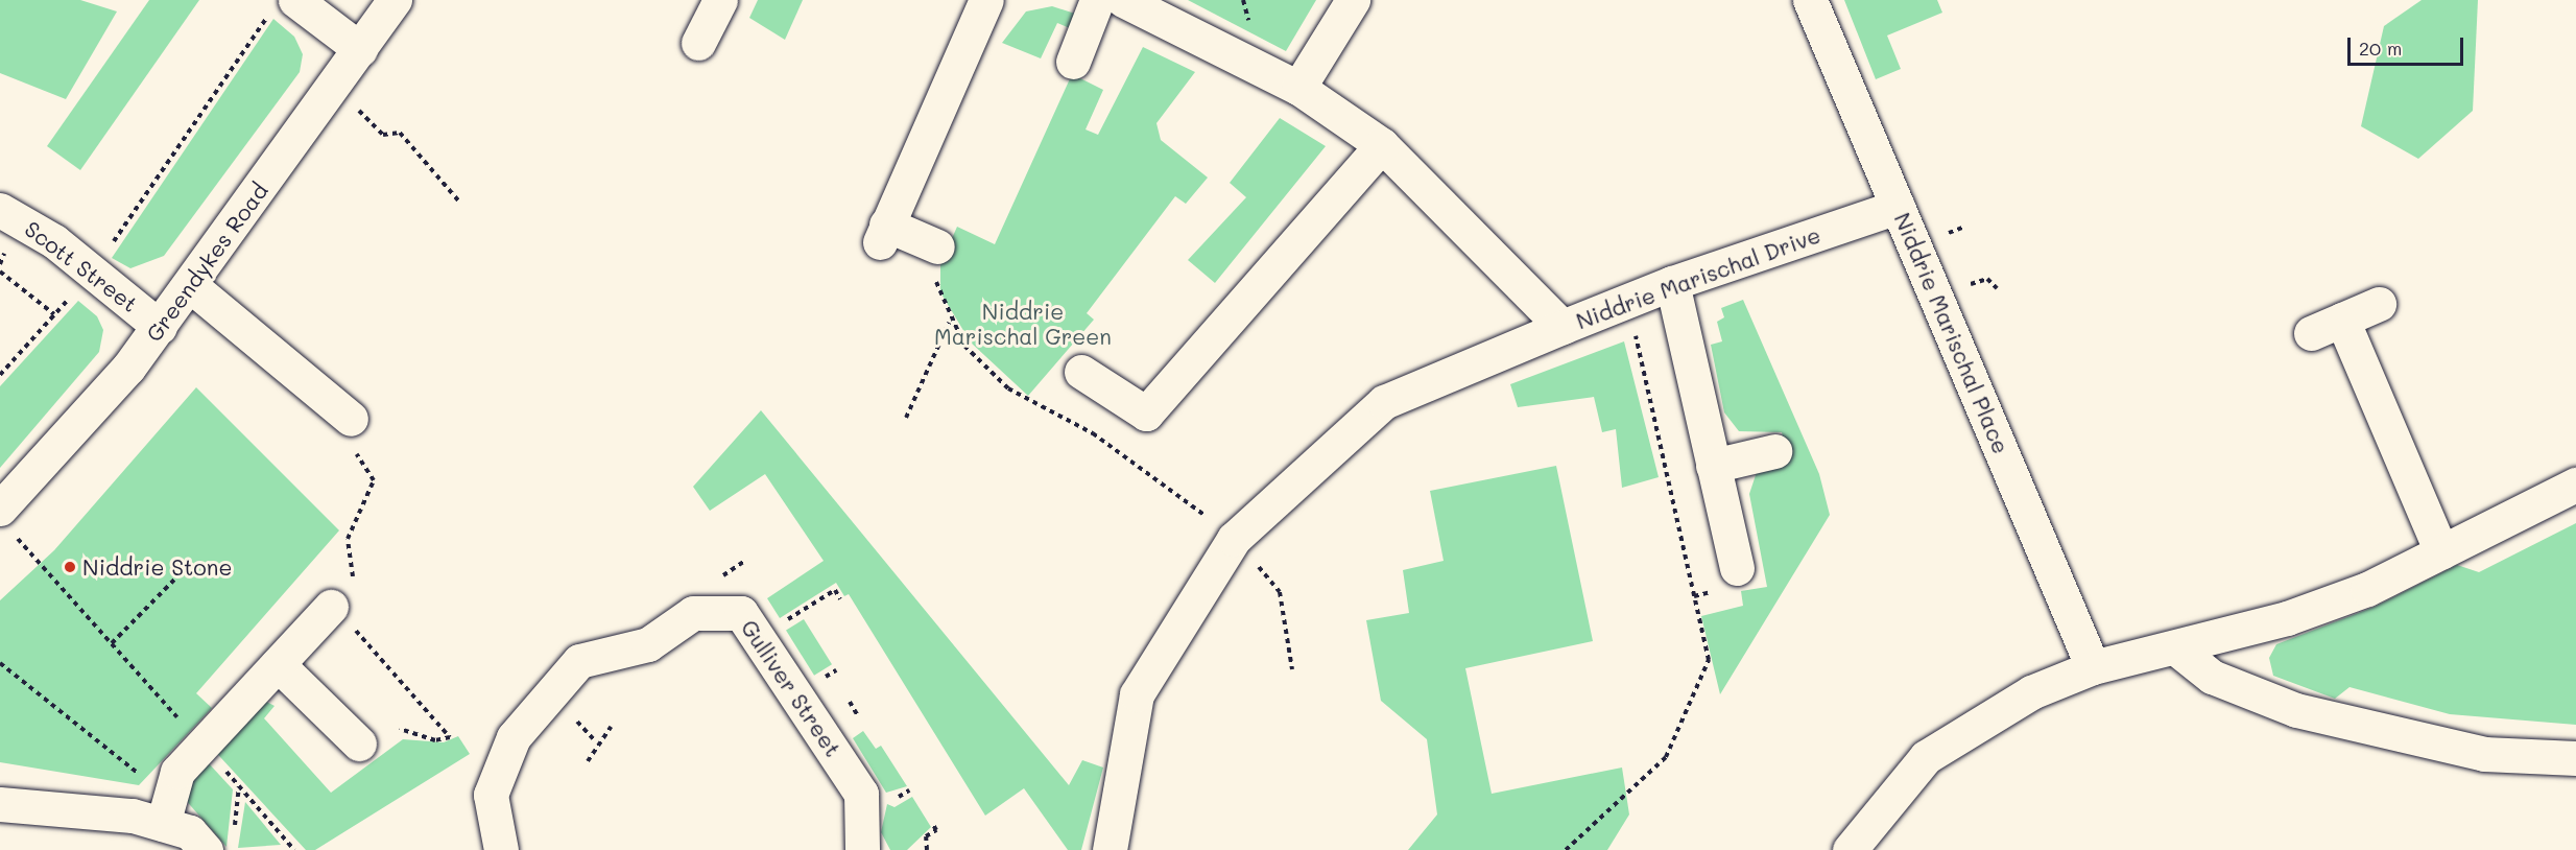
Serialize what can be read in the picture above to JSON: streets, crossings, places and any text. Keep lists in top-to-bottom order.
{
  "streets": {
    "street": [
      "Greendykes Road",
      "Scott Street",
      "Niddrie Marischal Drive",
      "Niddrie Marischal Place",
      "Gulliver Street"
    ]
  },
  "crossings": [
    ["Greendykes Road", "Scott Street"],
    ["Niddrie Marischal Drive", "Niddrie Marischal Place"]
  ],
  "parks": ["Niddrie Marischal Green"],
  "places": ["Niddrie Stone"],
  "scale_bar": "20 m"
}
